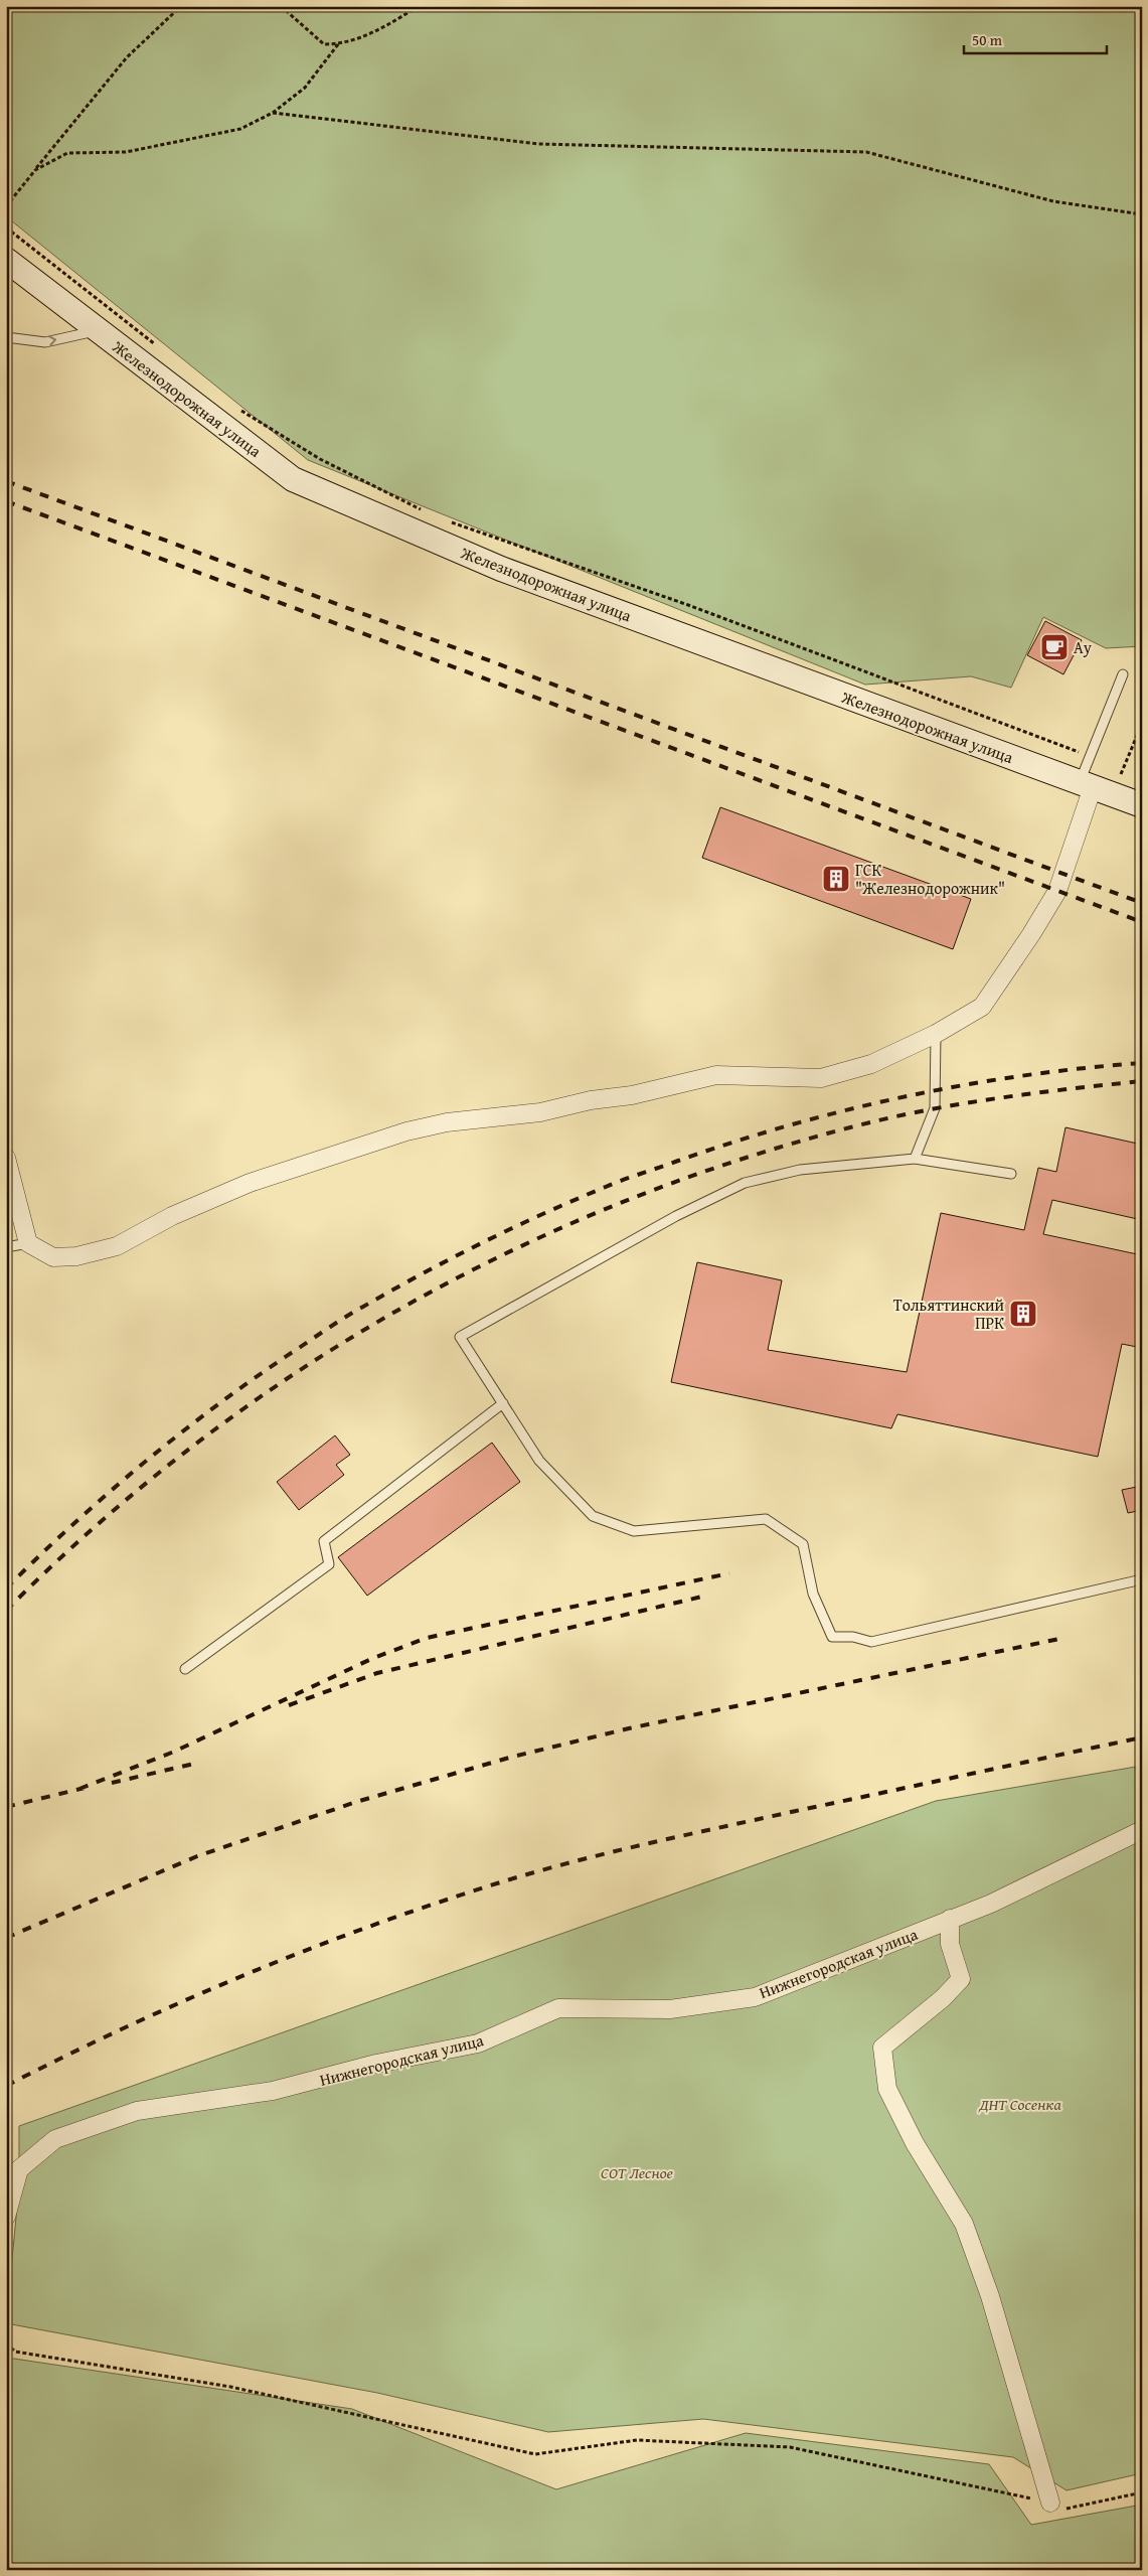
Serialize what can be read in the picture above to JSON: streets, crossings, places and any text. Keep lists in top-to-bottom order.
{
  "streets": {
    "main road": ["Железнодорожная улица"],
    "street": ["Нижнегородская улица"]
  },
  "parks": ["ДНТ Сосенка", "СОТ Лесное"],
  "places": {
    "cafe": ["Ау"],
    "building": ["ГСК \"Железнодорожник\"", "Тольяттинский ПРК"]
  },
  "scale_bar": "50 m"
}
